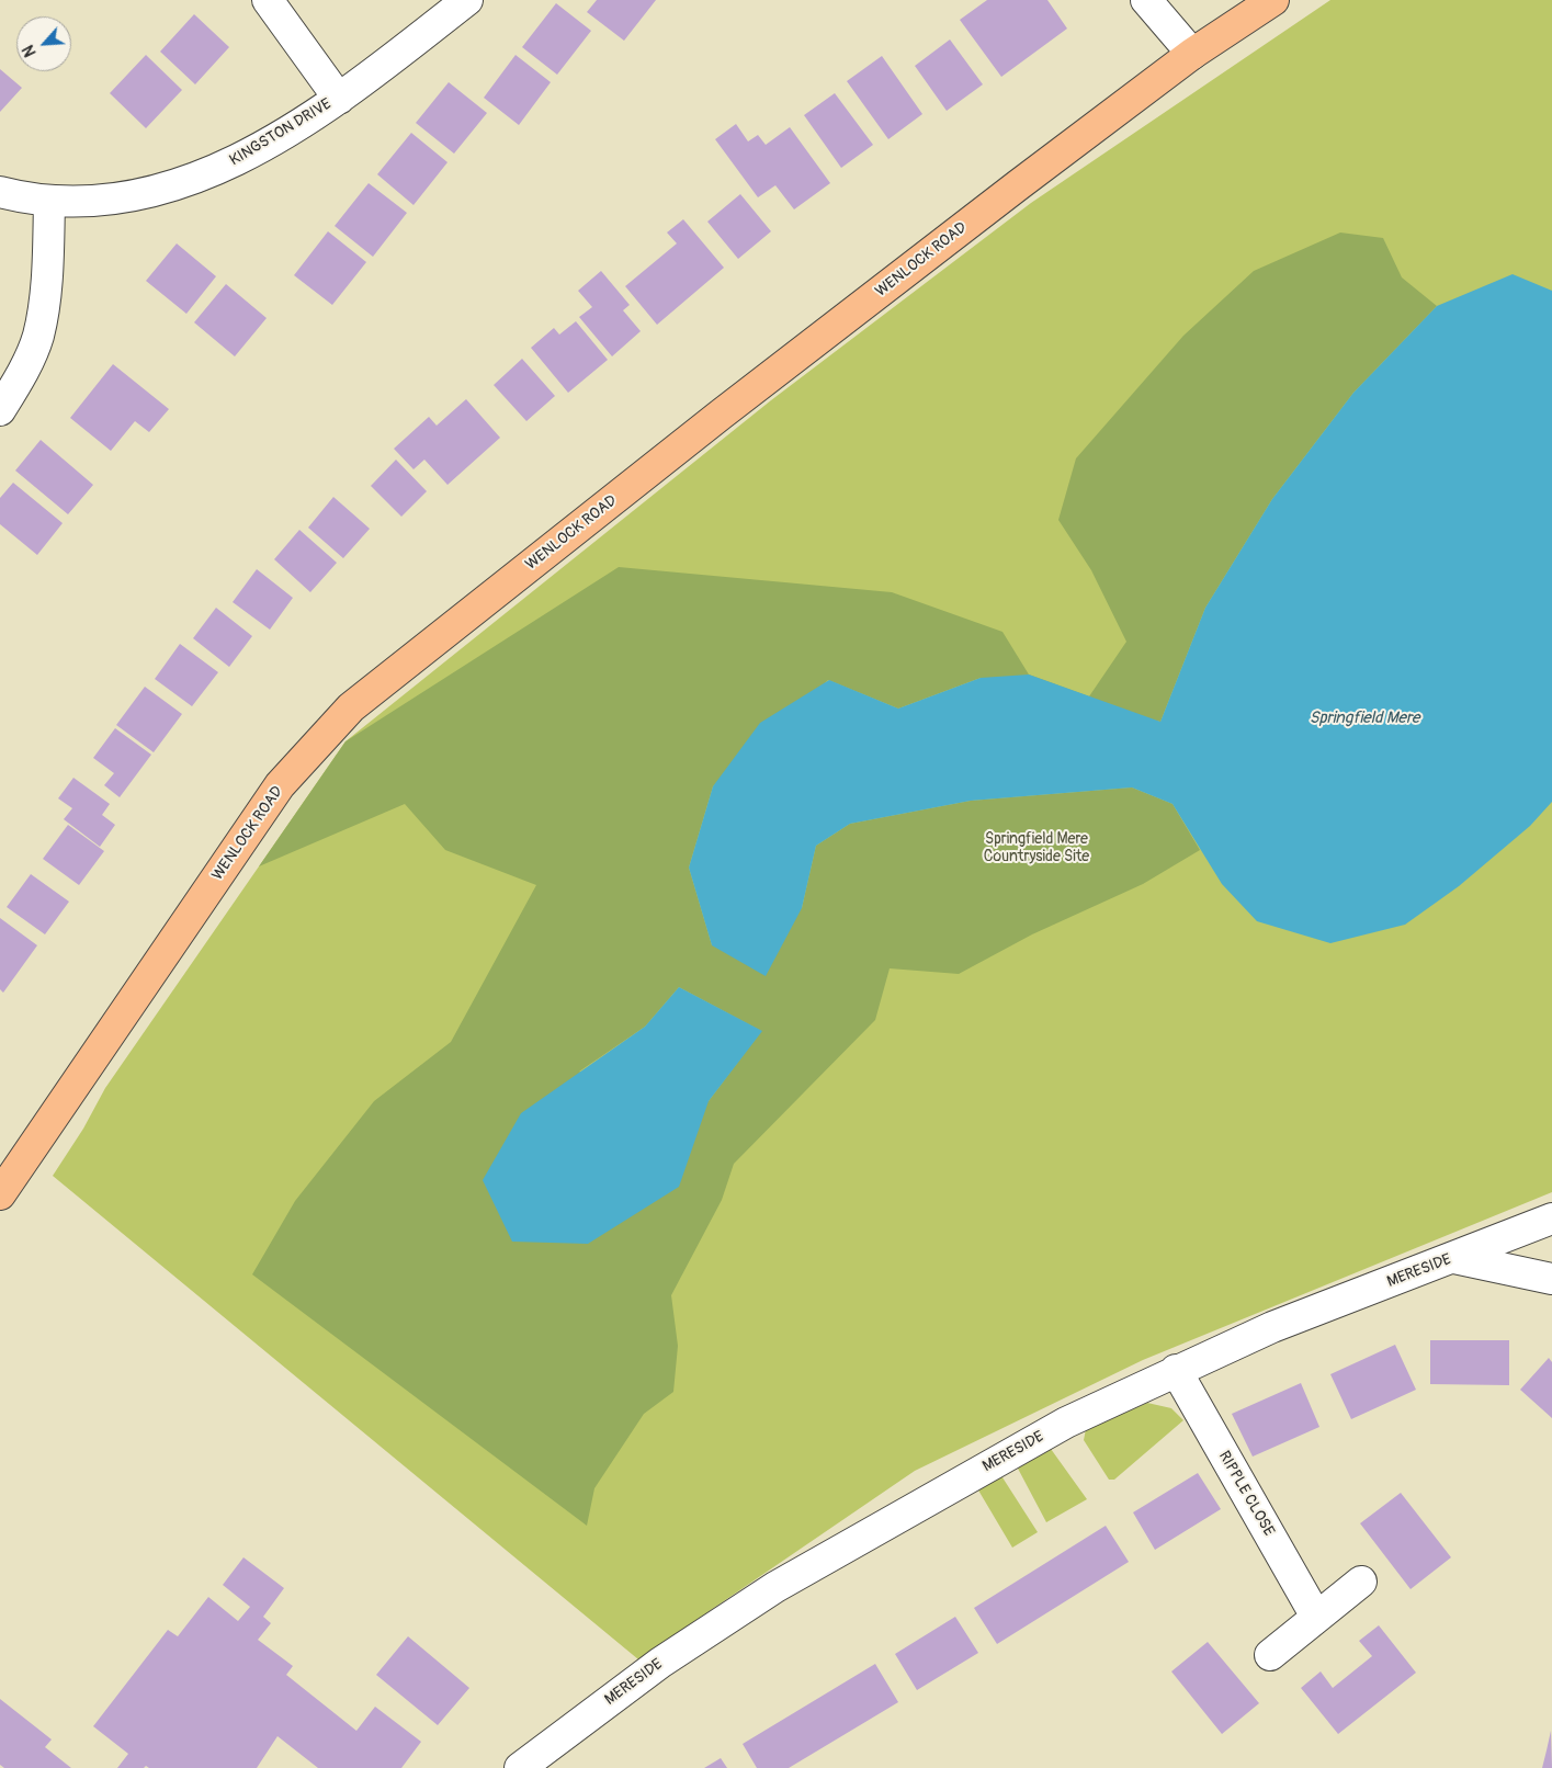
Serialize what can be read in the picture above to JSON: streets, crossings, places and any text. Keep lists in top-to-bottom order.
{
  "streets": {
    "main road": ["WENLOCK ROAD"],
    "street": ["KINGSTON DRIVE", "MERESIDE", "RIPPLE CLOSE"]
  },
  "crossings": [
    ["MERESIDE", "RIPPLE CLOSE"]
  ],
  "water": ["Springfield Mere"],
  "parks": ["Springfield Mere Countryside Site"],
  "north": "bottom left"
}
